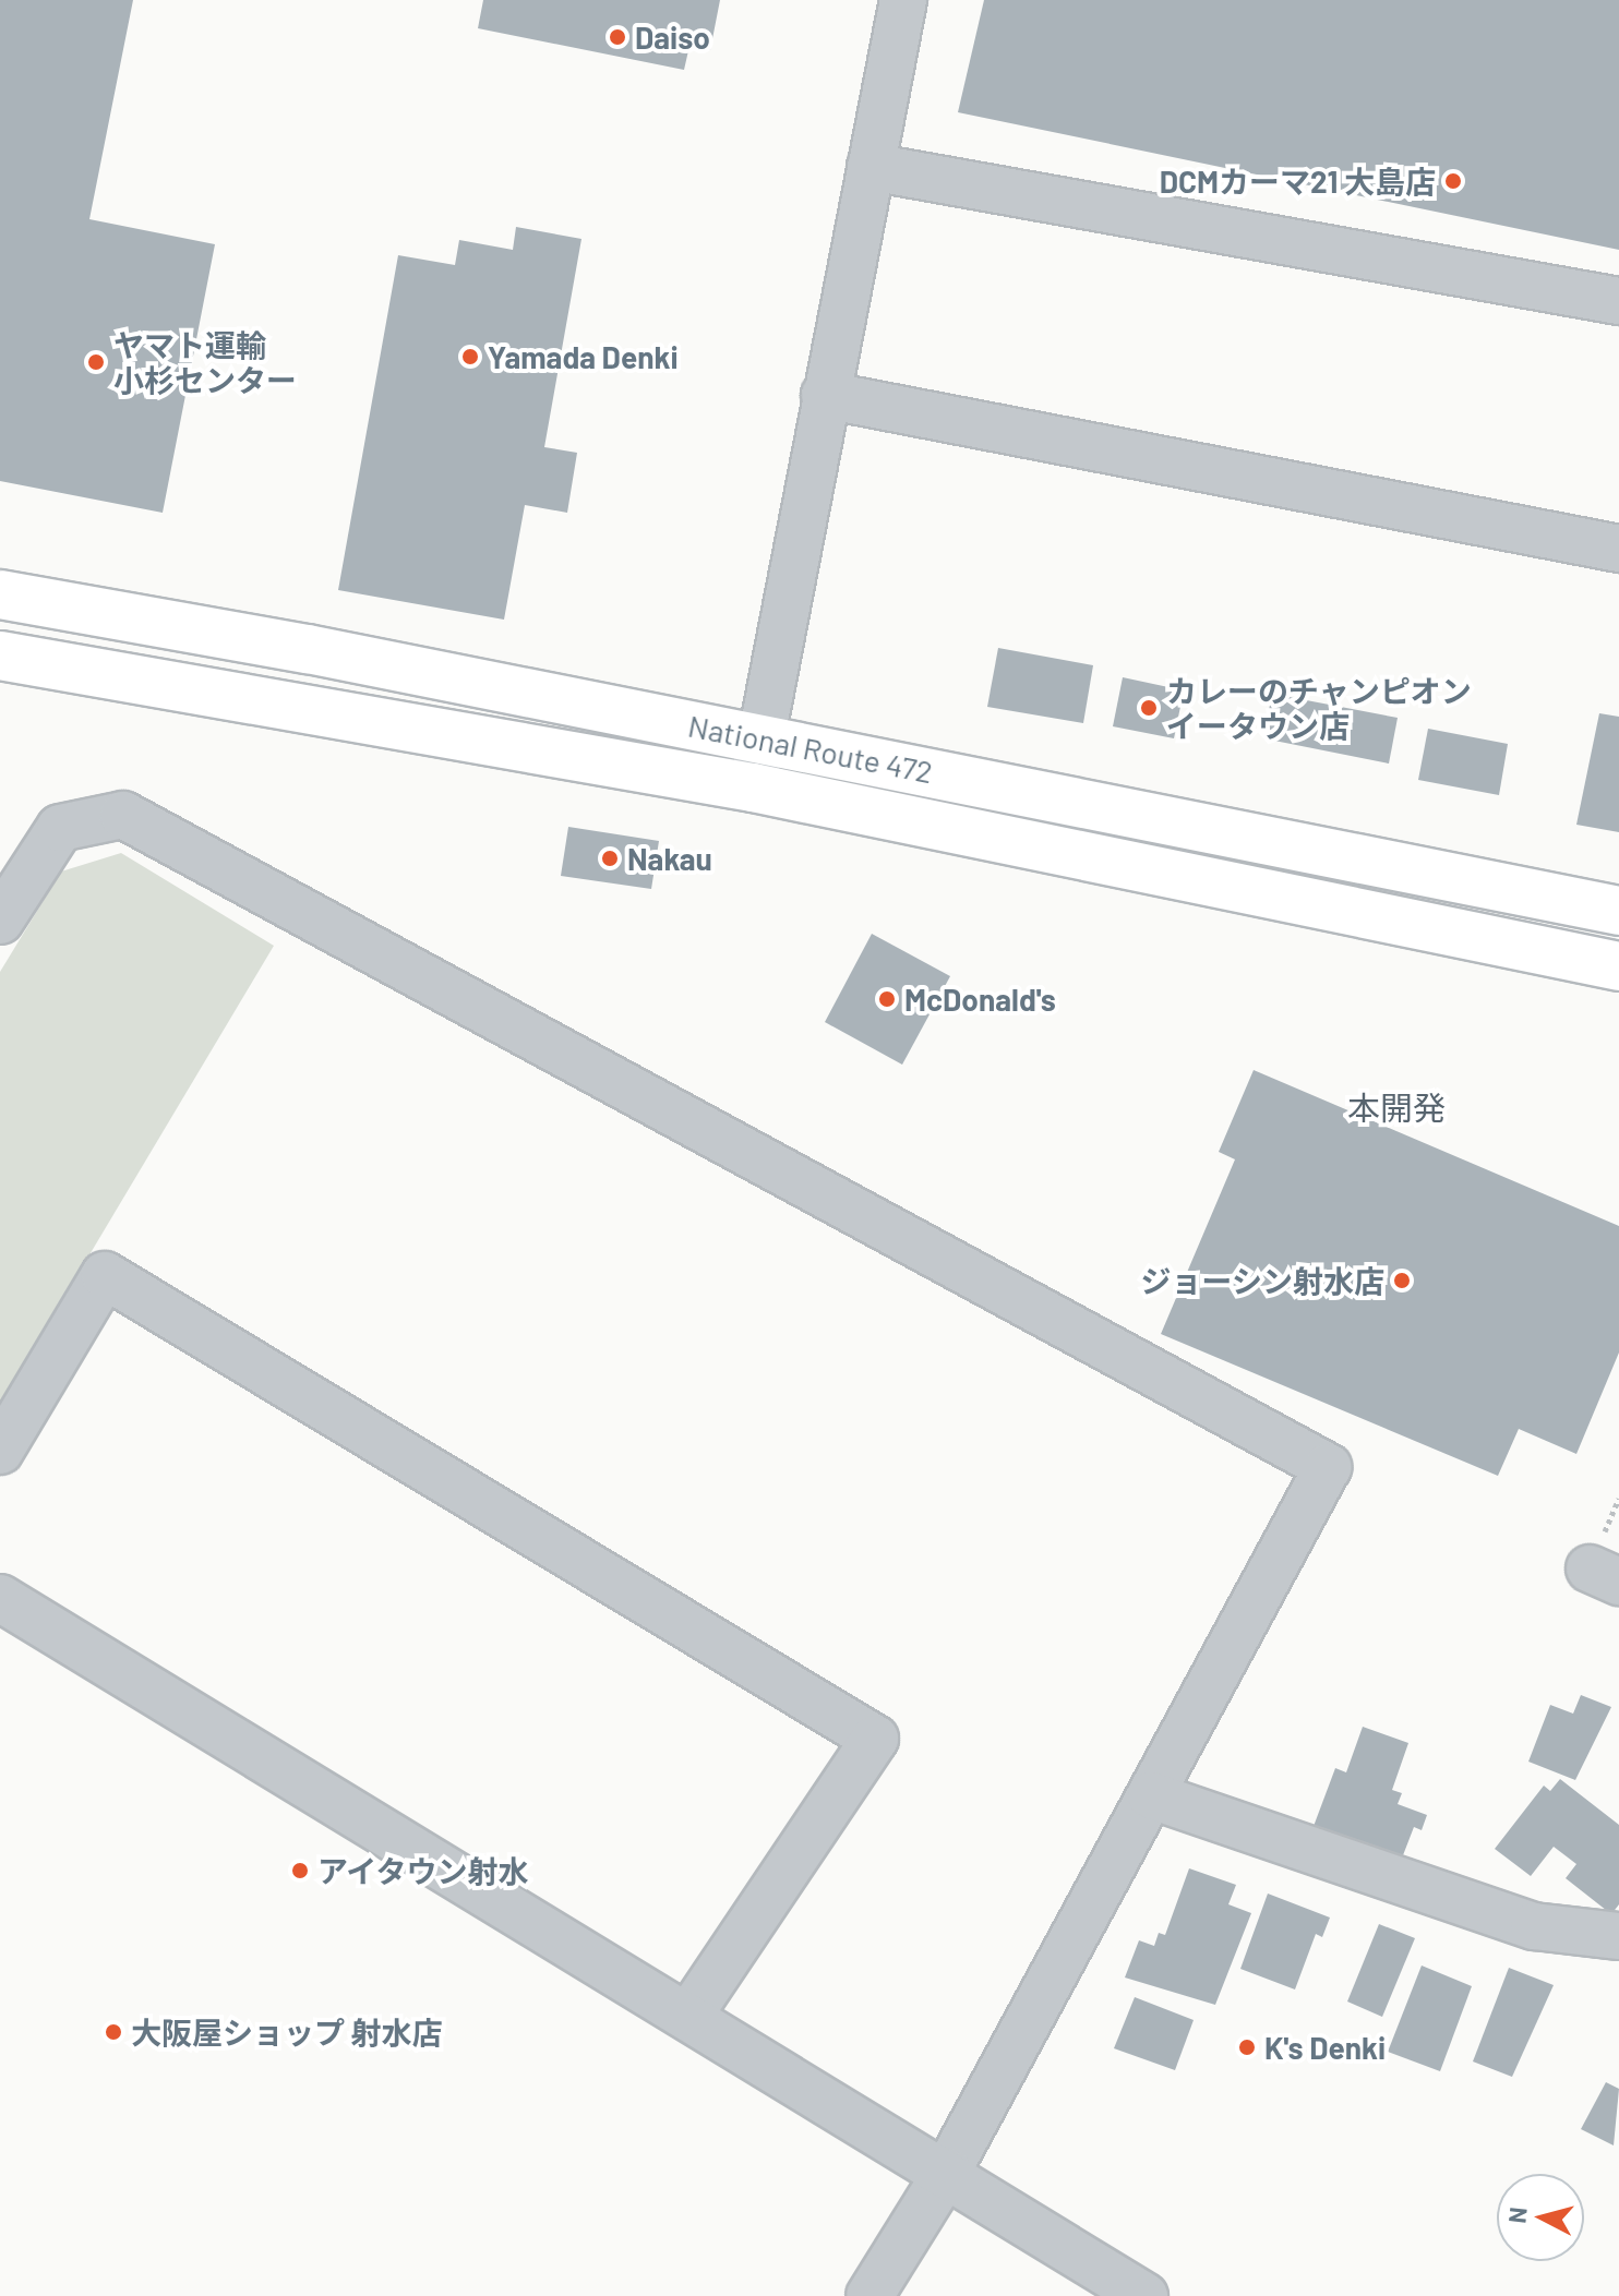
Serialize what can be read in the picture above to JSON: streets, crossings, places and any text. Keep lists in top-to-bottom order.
{
  "streets": {
    "highway": ["National Route 472"]
  },
  "districts": ["本開発"],
  "places": [
    "Daiso",
    "DCMカーマ21 大島店",
    "Yamada Denki",
    "ヤマト運輸 小杉センター",
    "カレーのチャンピオン イータウン店",
    "Nakau",
    "McDonald's",
    "ジョーシン射水店",
    "アイタウン射水",
    "大阪屋ショップ 射水店",
    "K's Denki"
  ],
  "north": "left"
}
